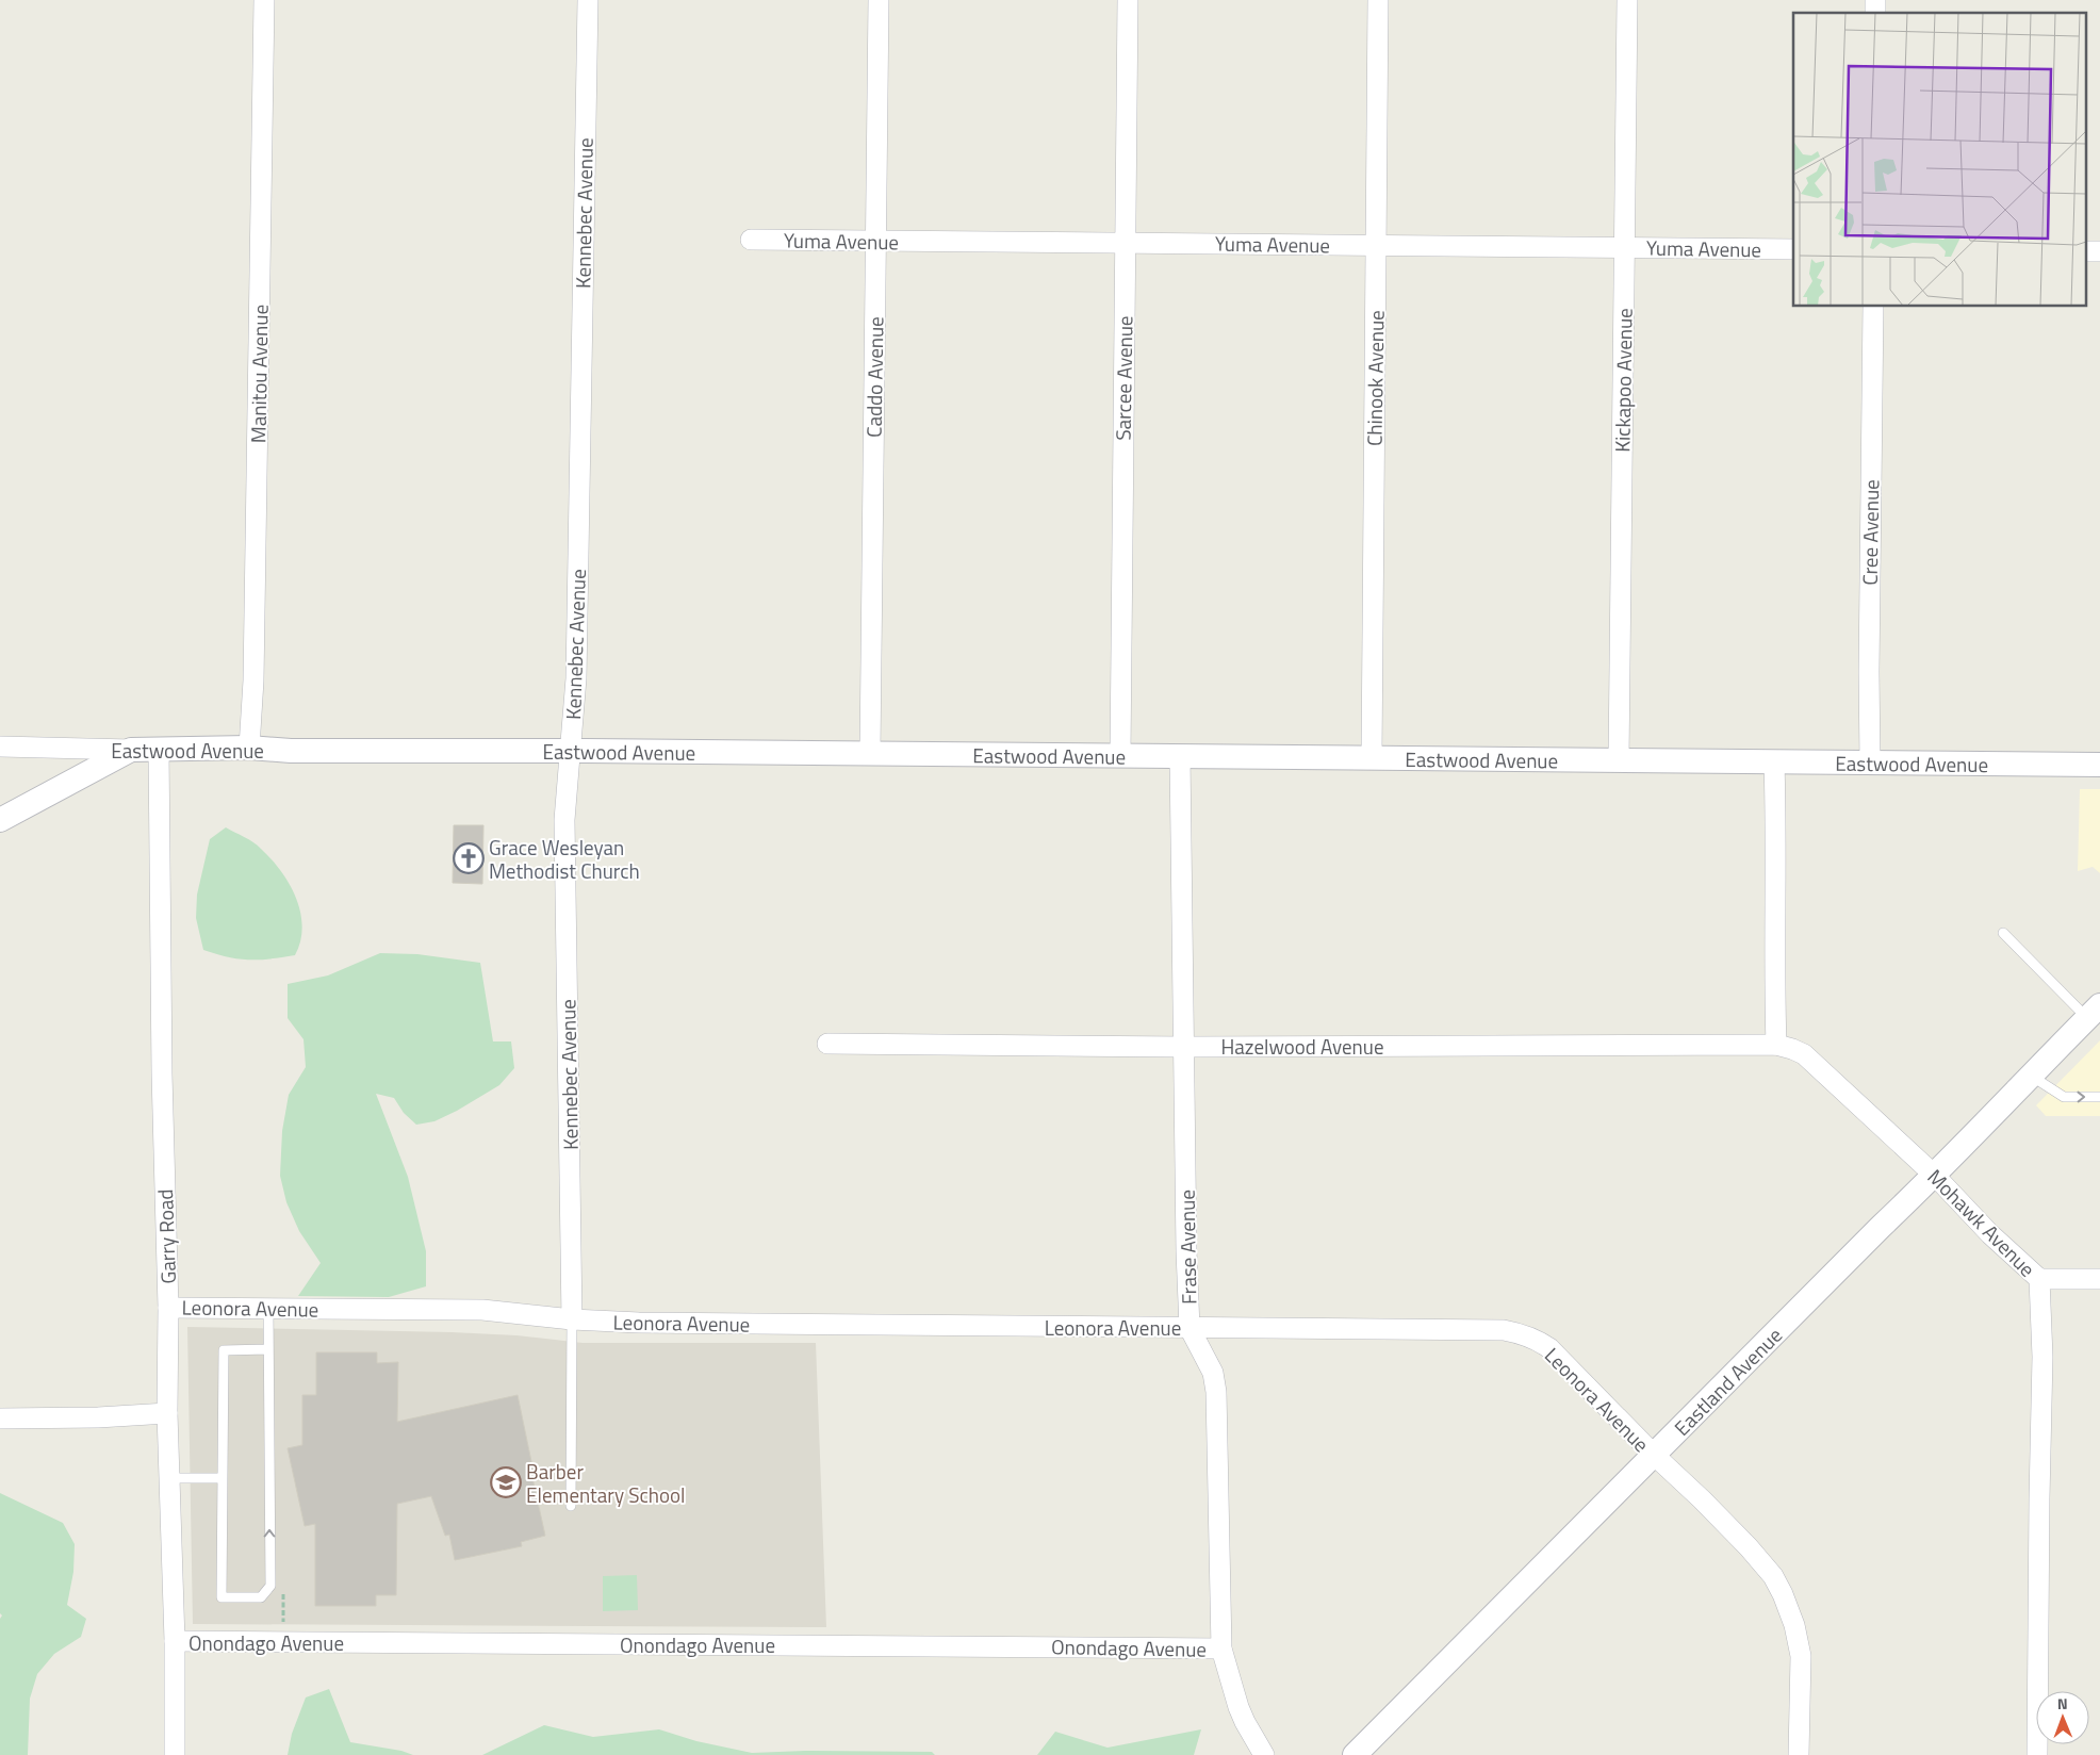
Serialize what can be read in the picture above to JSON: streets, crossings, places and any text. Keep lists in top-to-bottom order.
{
  "streets": {
    "street": [
      "Kennebec Avenue",
      "Yuma Avenue",
      "Manitou Avenue",
      "Caddo Avenue",
      "Sarcee Avenue",
      "Chinook Avenue",
      "Kickapoo Avenue",
      "Cree Avenue",
      "Eastwood Avenue",
      "Hazelwood Avenue",
      "Mohawk Avenue",
      "Garry Road",
      "Frase Avenue",
      "Leonora Avenue",
      "Eastland Avenue",
      "Onondago Avenue"
    ]
  },
  "crossings": [
    ["Kennebec Avenue", "Eastwood Avenue"],
    ["Kennebec Avenue", "Leonora Avenue"],
    ["Yuma Avenue", "Caddo Avenue"],
    ["Yuma Avenue", "Sarcee Avenue"],
    ["Yuma Avenue", "Chinook Avenue"],
    ["Yuma Avenue", "Kickapoo Avenue"],
    ["Manitou Avenue", "Eastwood Avenue"],
    ["Caddo Avenue", "Eastwood Avenue"],
    ["Sarcee Avenue", "Eastwood Avenue"],
    ["Chinook Avenue", "Eastwood Avenue"],
    ["Kickapoo Avenue", "Eastwood Avenue"],
    ["Cree Avenue", "Eastwood Avenue"],
    ["Eastwood Avenue", "Garry Road"],
    ["Eastwood Avenue", "Frase Avenue"],
    ["Hazelwood Avenue", "Mohawk Avenue"],
    ["Hazelwood Avenue", "Frase Avenue"],
    ["Mohawk Avenue", "Eastland Avenue"],
    ["Garry Road", "Leonora Avenue"],
    ["Garry Road", "Onondago Avenue"],
    ["Frase Avenue", "Leonora Avenue"],
    ["Frase Avenue", "Onondago Avenue"],
    ["Leonora Avenue", "Eastland Avenue"]
  ],
  "places": {
    "church": ["Grace Wesleyan Methodist Church"],
    "school or university": ["Barber Elementary School"]
  },
  "north": "top"
}
